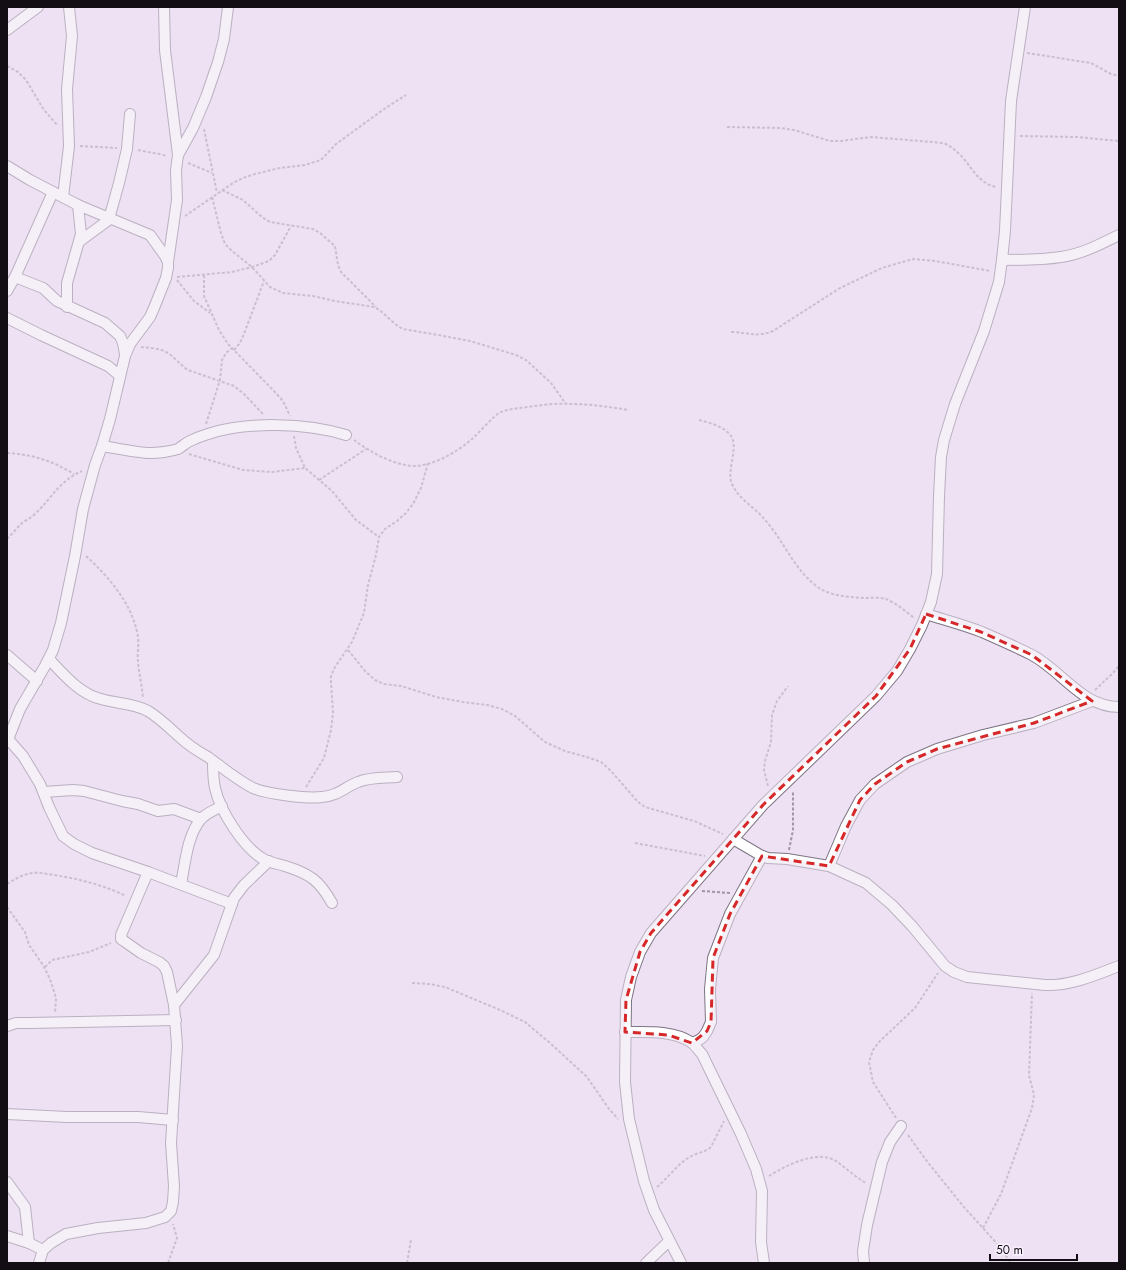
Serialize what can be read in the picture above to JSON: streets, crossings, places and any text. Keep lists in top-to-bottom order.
{
  "scale_bar": "50 m"
}
